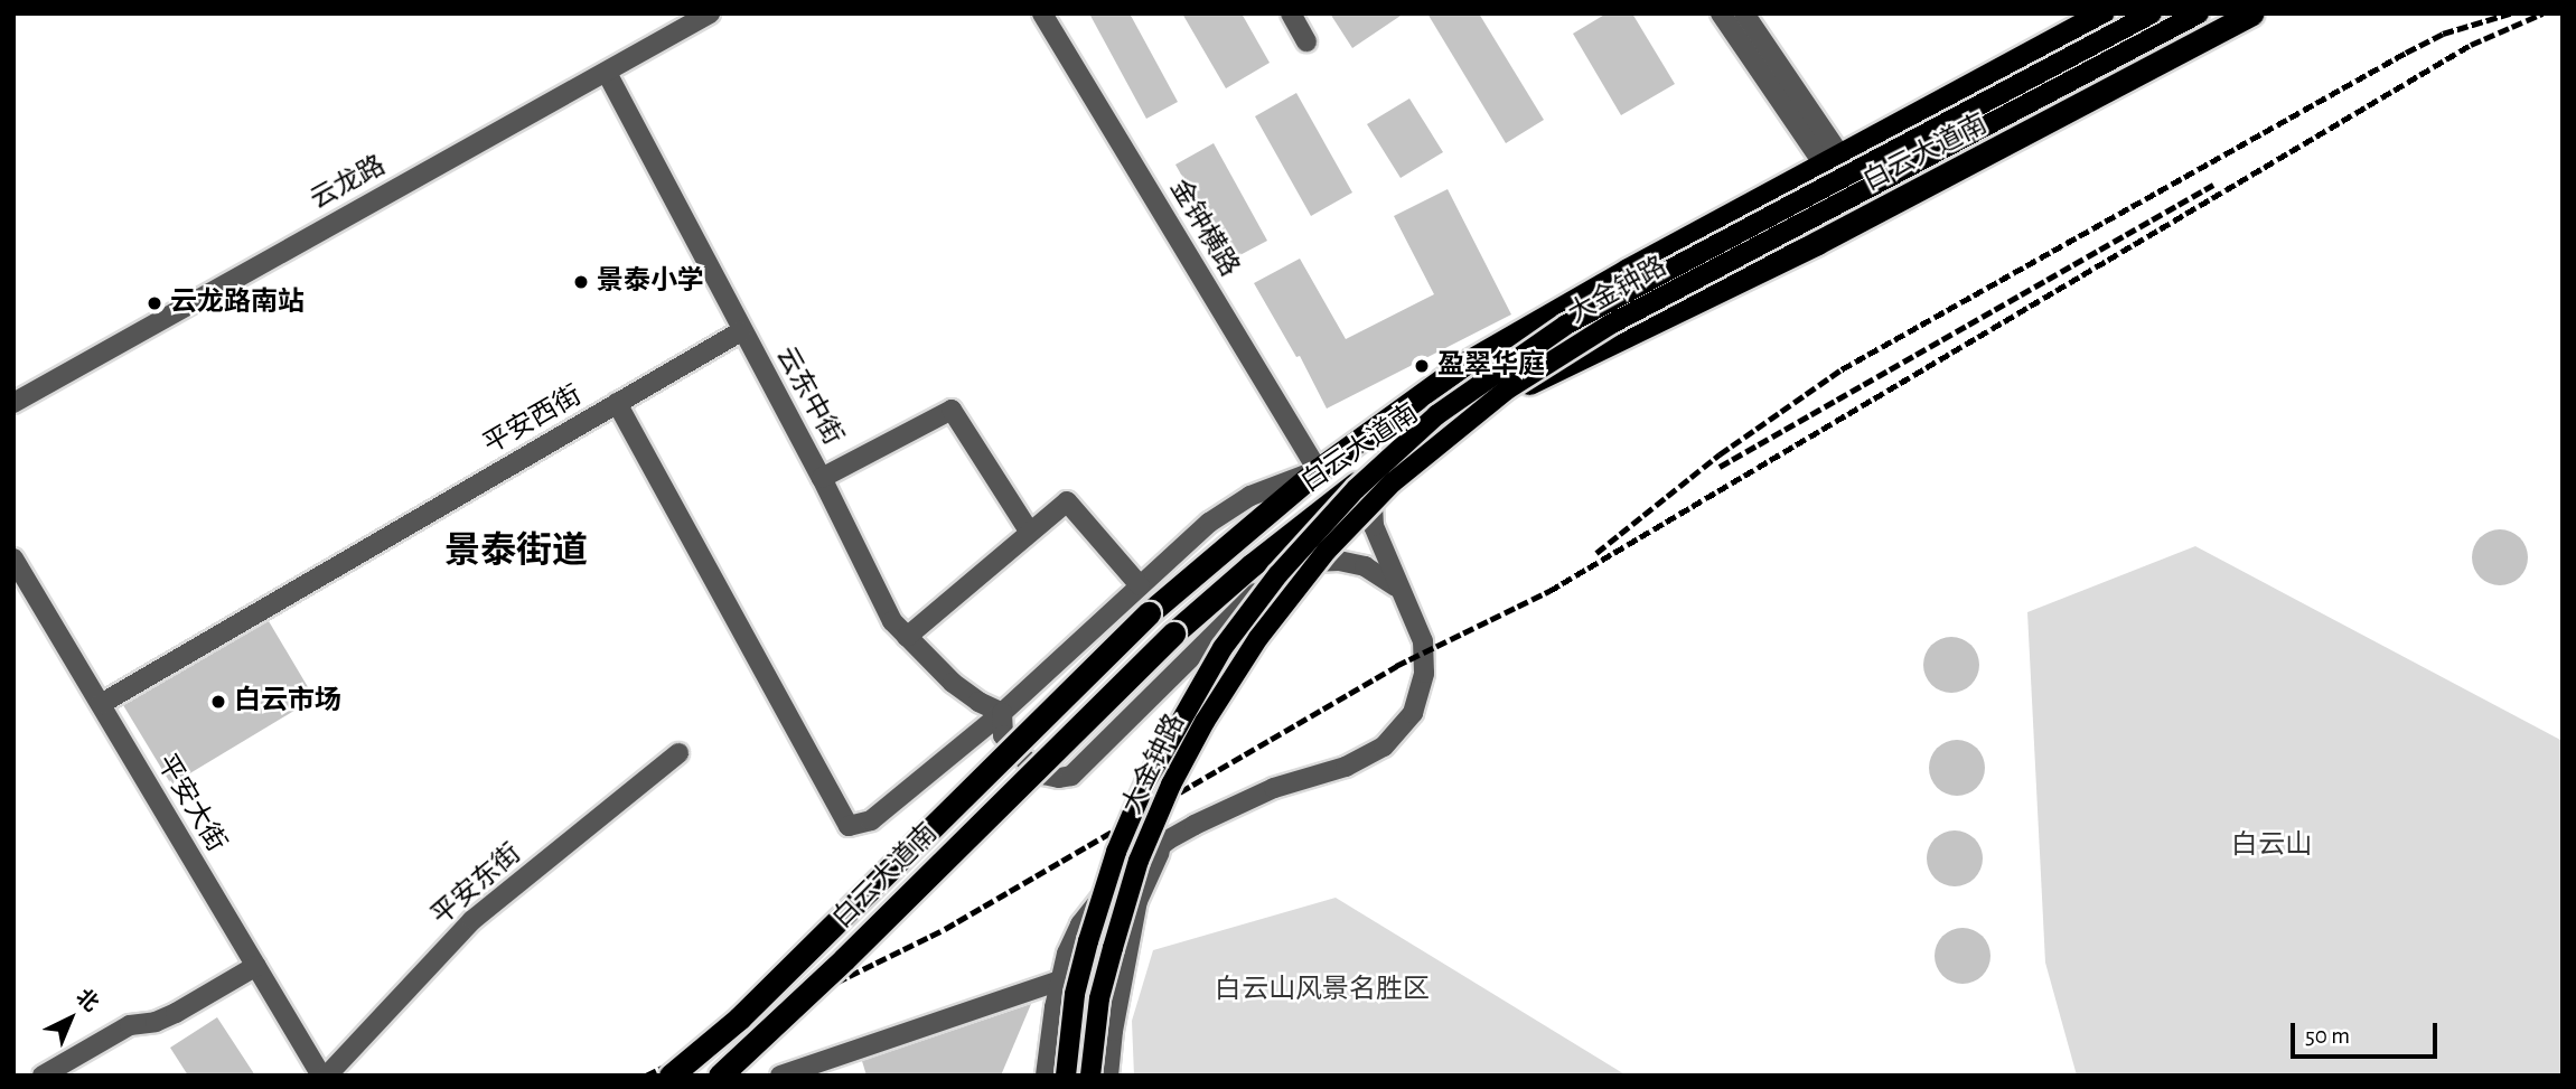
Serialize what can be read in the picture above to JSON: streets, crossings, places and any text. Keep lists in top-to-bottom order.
{
  "streets": {
    "highway": ["白云大道南"],
    "main road": ["大金钟路"],
    "street": [
      "云龙路",
      "金钟横路",
      "云东中街",
      "平安西街",
      "平安大街",
      "平安东街"
    ]
  },
  "crossings": [
    ["白云大道南", "金钟横路"],
    ["云龙路", "云东中街"],
    ["云东中街", "平安西街"],
    ["平安西街", "平安大街"]
  ],
  "districts": ["景泰街道"],
  "parks": ["白云山", "白云山风景名胜区"],
  "places": [
    "景泰小学",
    "云龙路南站",
    "盈翠华庭",
    "白云市场"
  ],
  "scale_bar": "50 m",
  "north": "top right"
}
